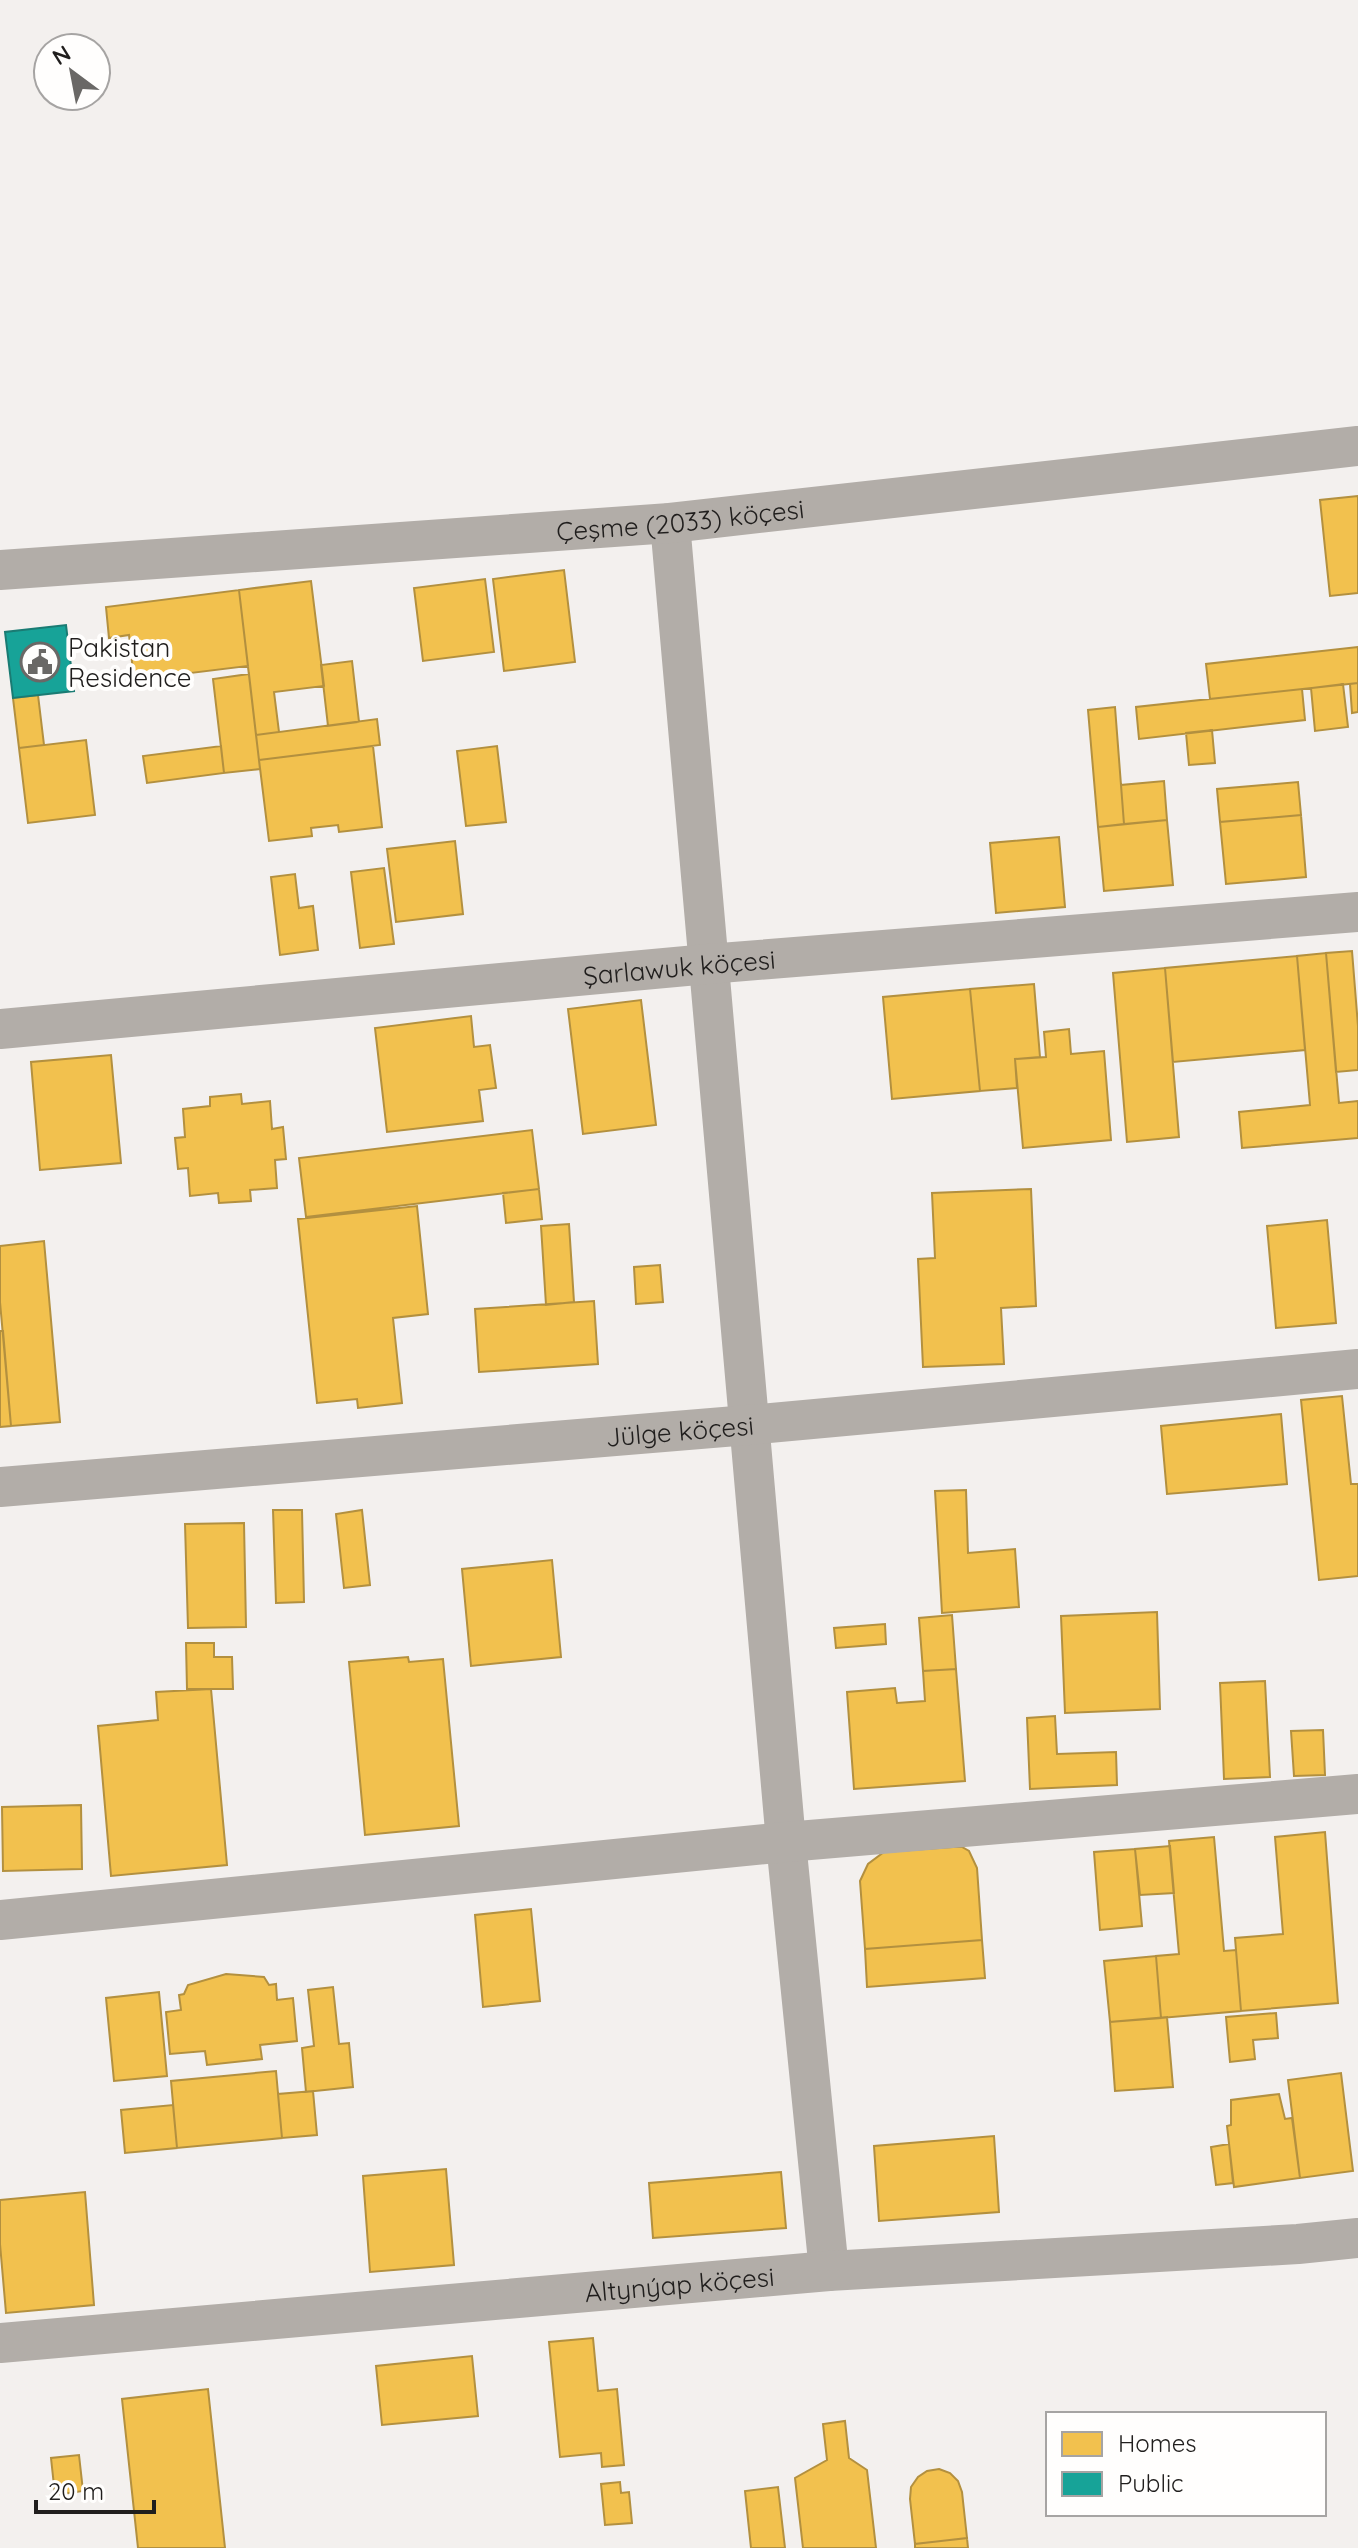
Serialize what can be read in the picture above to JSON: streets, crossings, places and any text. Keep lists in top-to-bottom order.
{
  "streets": {
    "street": [
      "Çeşme (2033) köçesi",
      "Şarlawuk köçesi",
      "Jülge köçesi",
      "Altynýap köçesi"
    ]
  },
  "places": {
    "public building": ["Pakistan Residence"]
  },
  "legend": ["Homes", "Public"],
  "scale_bar": "20 m",
  "north": "top left"
}
